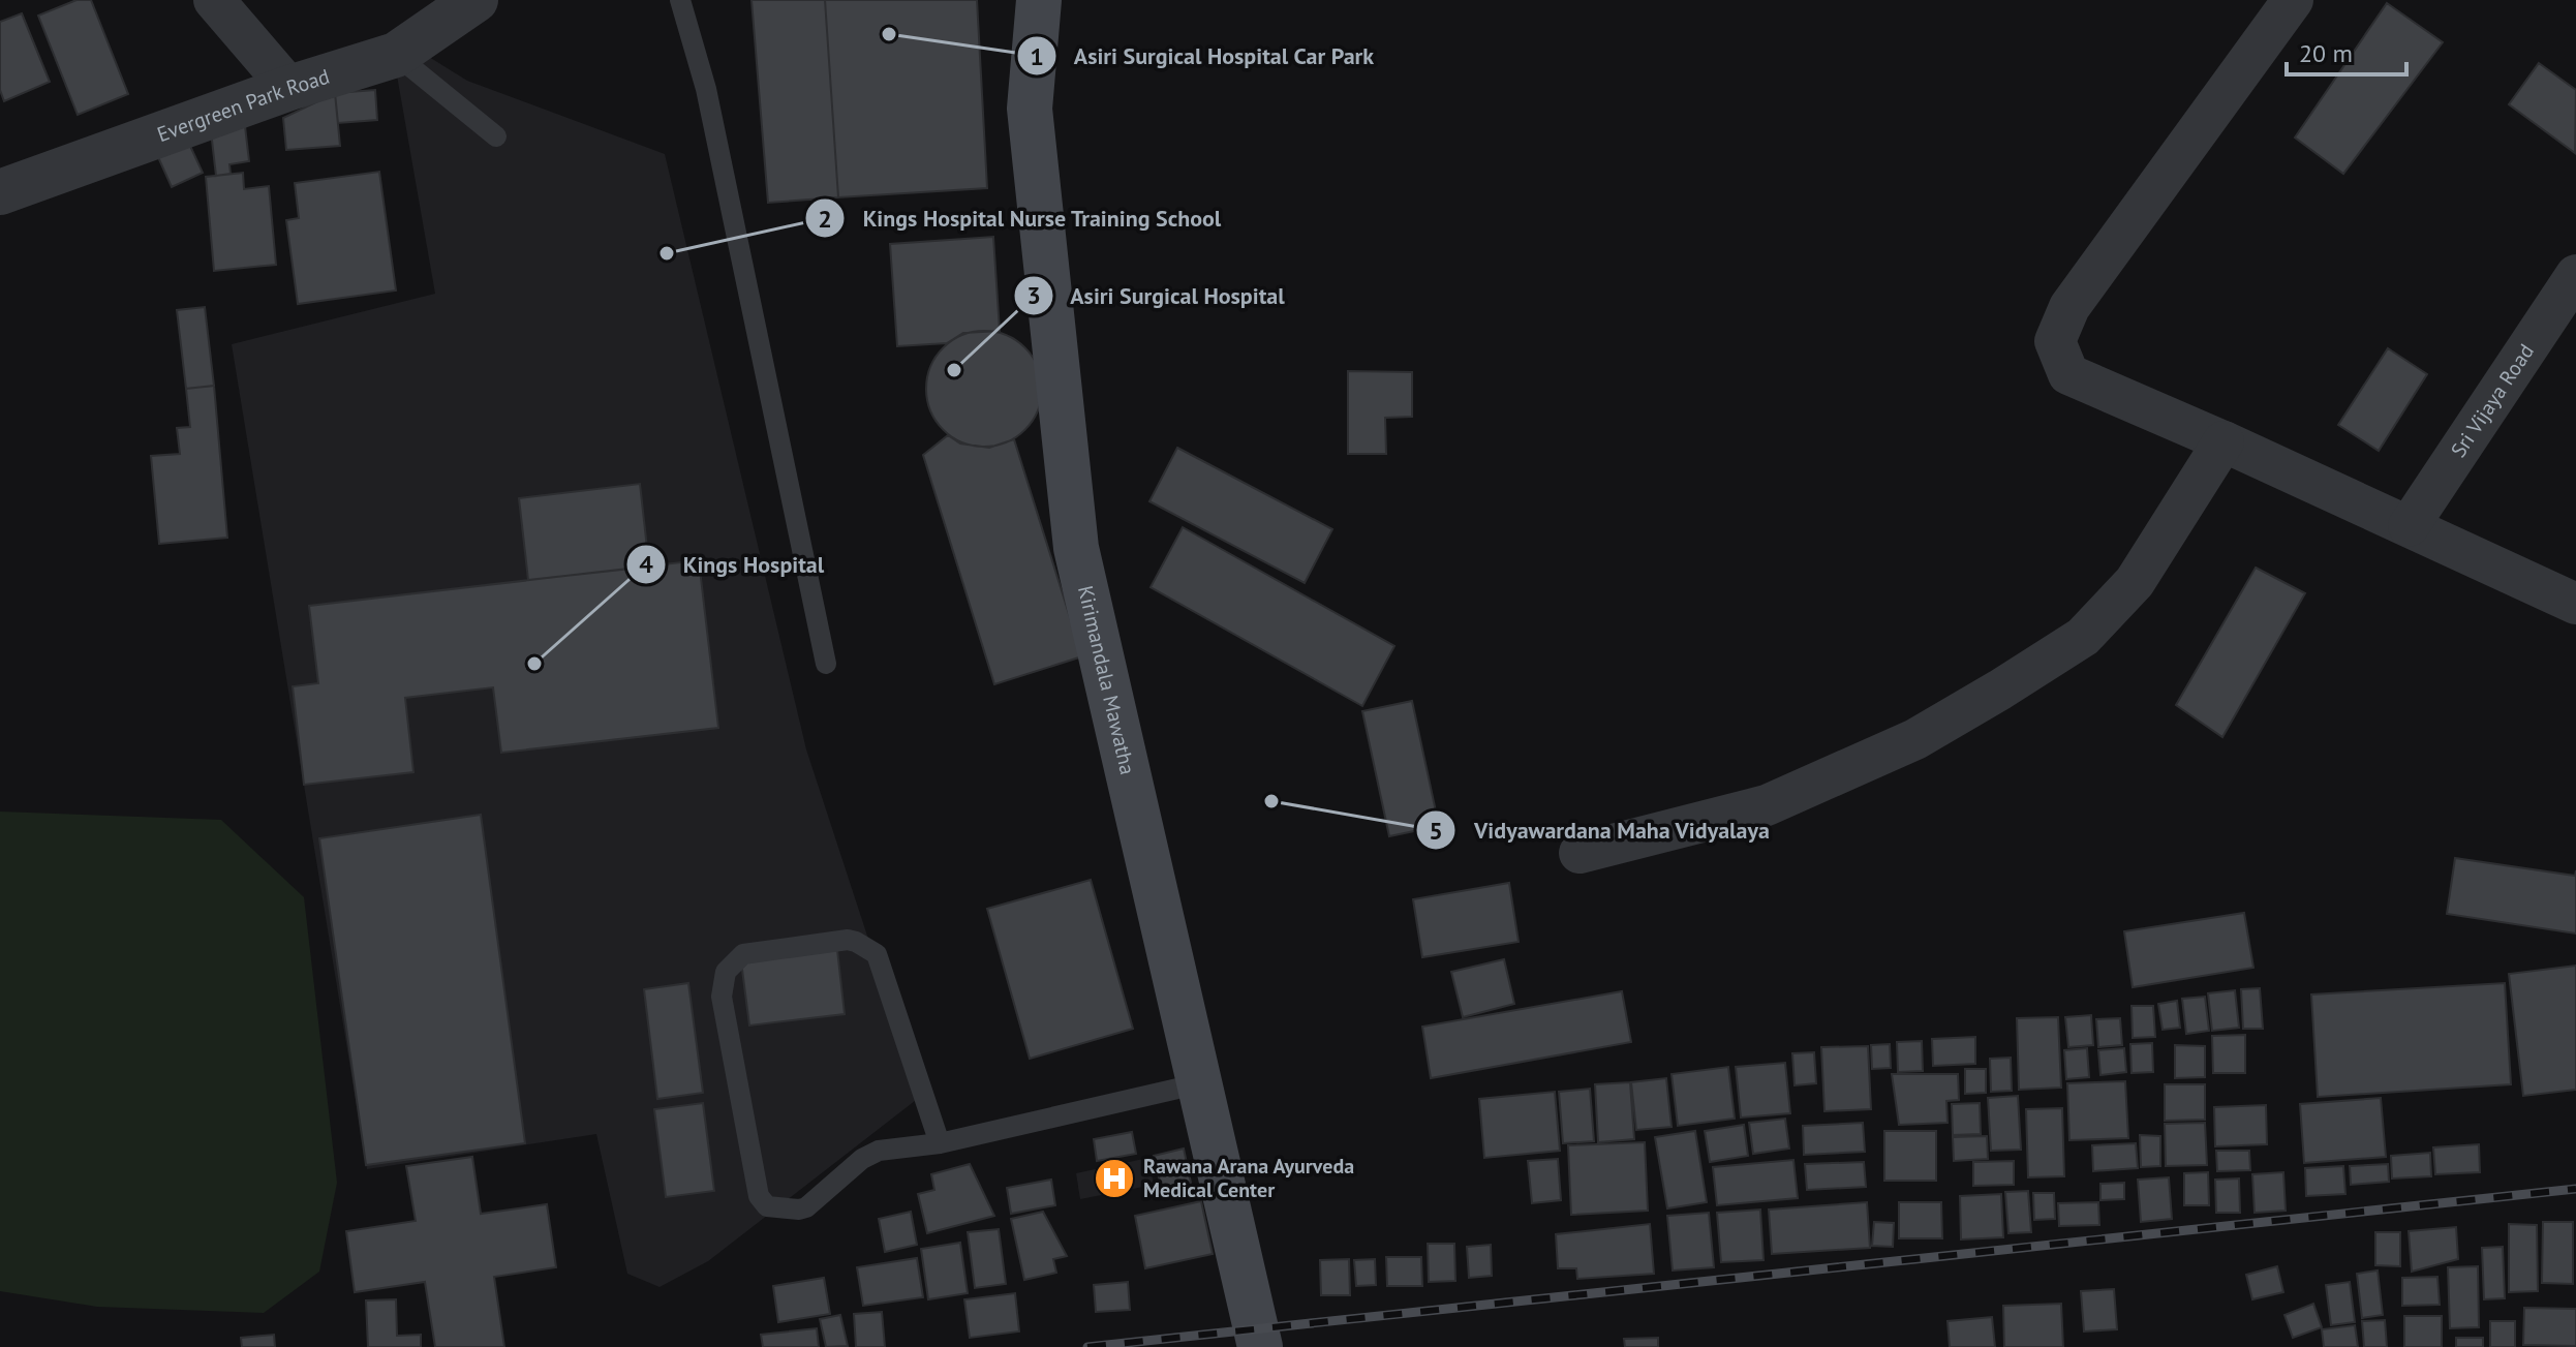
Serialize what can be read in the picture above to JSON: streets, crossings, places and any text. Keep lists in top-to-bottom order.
{
  "streets": {
    "main road": ["Kirimandala Mawatha"],
    "street": ["Evergreen Park Road", "Sri Vijaya Road"]
  },
  "places": {
    "other": [
      "Asiri Surgical Hospital Car Park",
      "Kings Hospital Nurse Training School",
      "Asiri Surgical Hospital",
      "Kings Hospital",
      "Vidyawardana Maha Vidyalaya"
    ],
    "hospital": ["Rawana Arana Ayurveda Medical Center"]
  },
  "scale_bar": "20 m"
}
